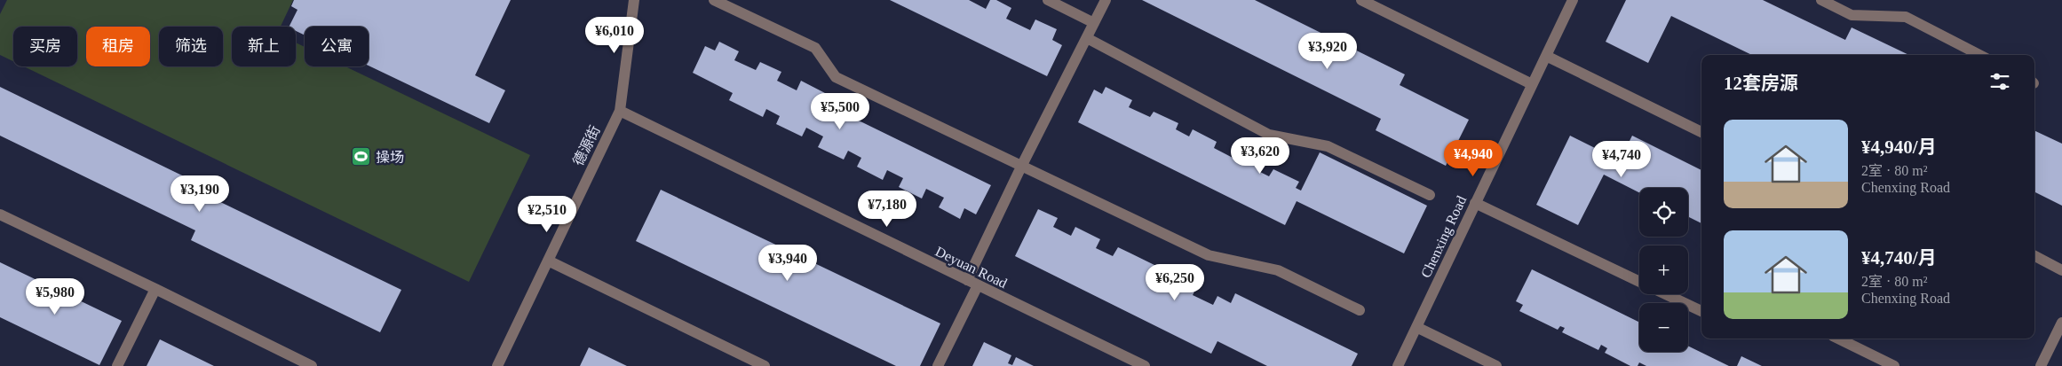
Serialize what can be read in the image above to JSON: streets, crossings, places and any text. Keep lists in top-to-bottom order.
{
  "streets": {
    "street": ["德源街", "Chenxing Road", "Deyuan Road"]
  },
  "crossings": [
    ["德源街", "Deyuan Road"]
  ],
  "places": {
    "sports": ["操场"]
  },
  "page": {
    "price": [
      "¥6,010",
      "¥3,920",
      "¥5,500",
      "¥3,620",
      "¥4,940",
      "¥4,740",
      "¥3,190",
      "¥7,180",
      "¥2,510",
      "¥3,940",
      "¥6,250",
      "¥5,980"
    ],
    "chip": [
      "买房",
      "租房",
      "筛选",
      "新上",
      "公寓"
    ],
    "heading": "12套房源",
    "list": [
      {
        "name": "¥4,940/月",
        "note": "2室 · 80 m² · Chenxing Road"
      },
      {
        "name": "¥4,740/月",
        "note": "2室 · 80 m² · Chenxing Road"
      }
    ],
    "map_buttons": ["+", "−"]
  }
}
